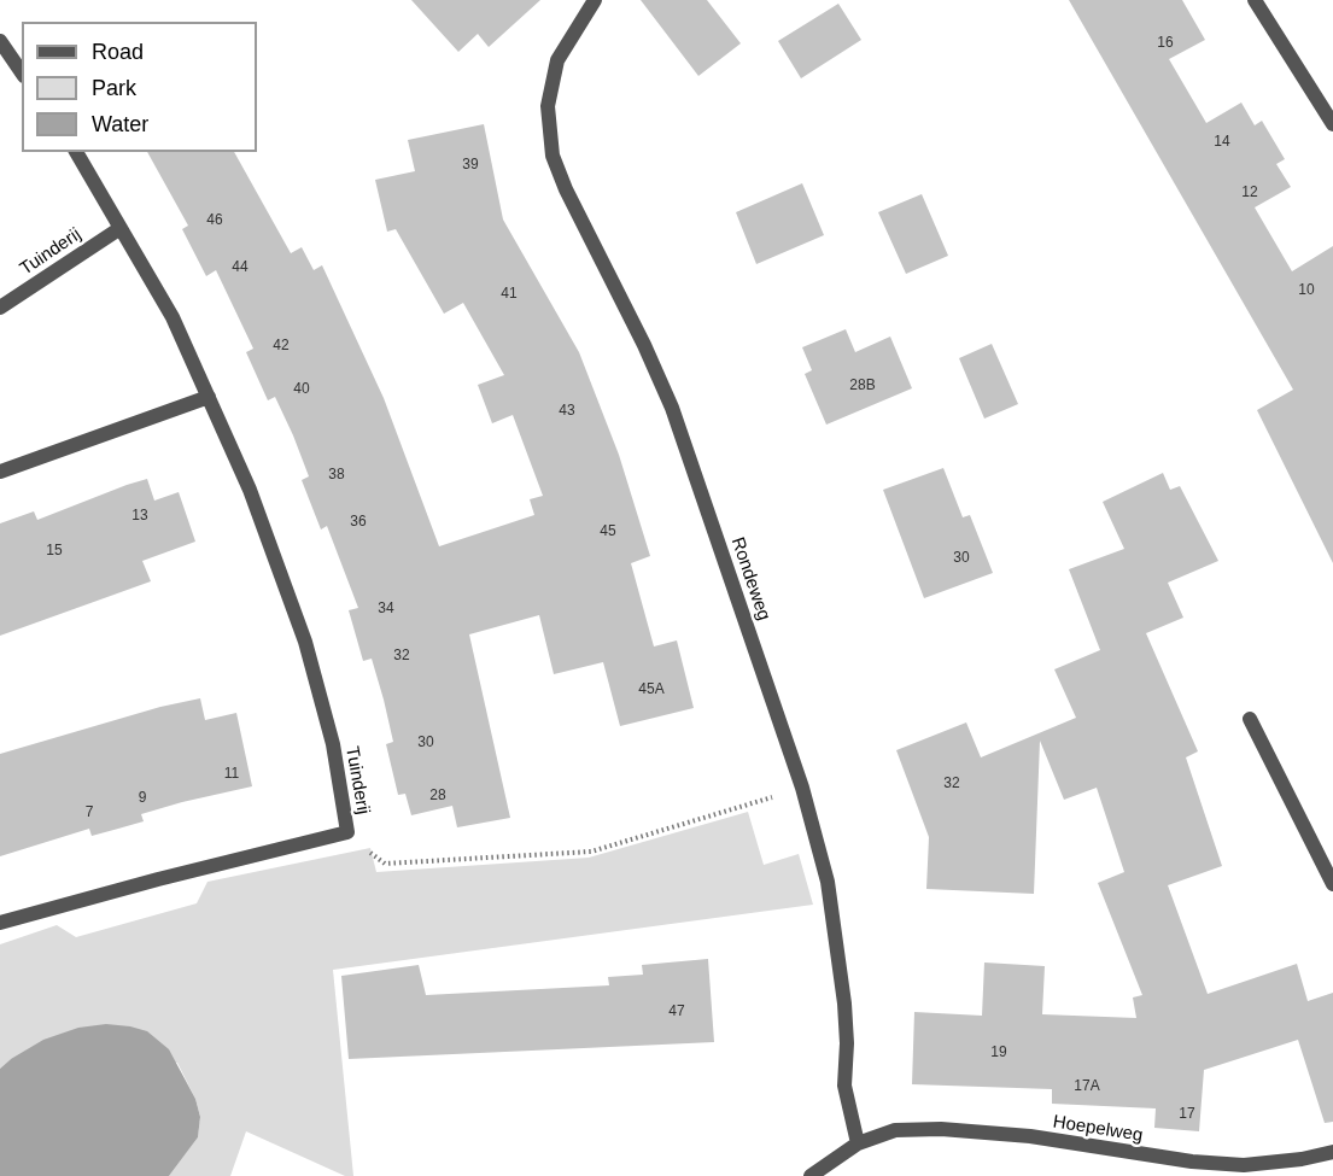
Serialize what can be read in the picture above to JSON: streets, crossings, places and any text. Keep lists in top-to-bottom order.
{
  "streets": {
    "street": ["Tuinderij", "Rondeweg", "Hoepelweg"]
  },
  "crossings": [
    ["Rondeweg", "Hoepelweg"]
  ],
  "house_numbers": [
    "16",
    "14",
    "39",
    "12",
    "46",
    "44",
    "10",
    "41",
    "42",
    "28B",
    "40",
    "43",
    "38",
    "13",
    "36",
    "45",
    "15",
    "30",
    "34",
    "32",
    "45A",
    "30",
    "11",
    "32",
    "28",
    "9",
    "7",
    "47",
    "19",
    "17A",
    "17"
  ],
  "legend": ["Road", "Park", "Water"]
}
